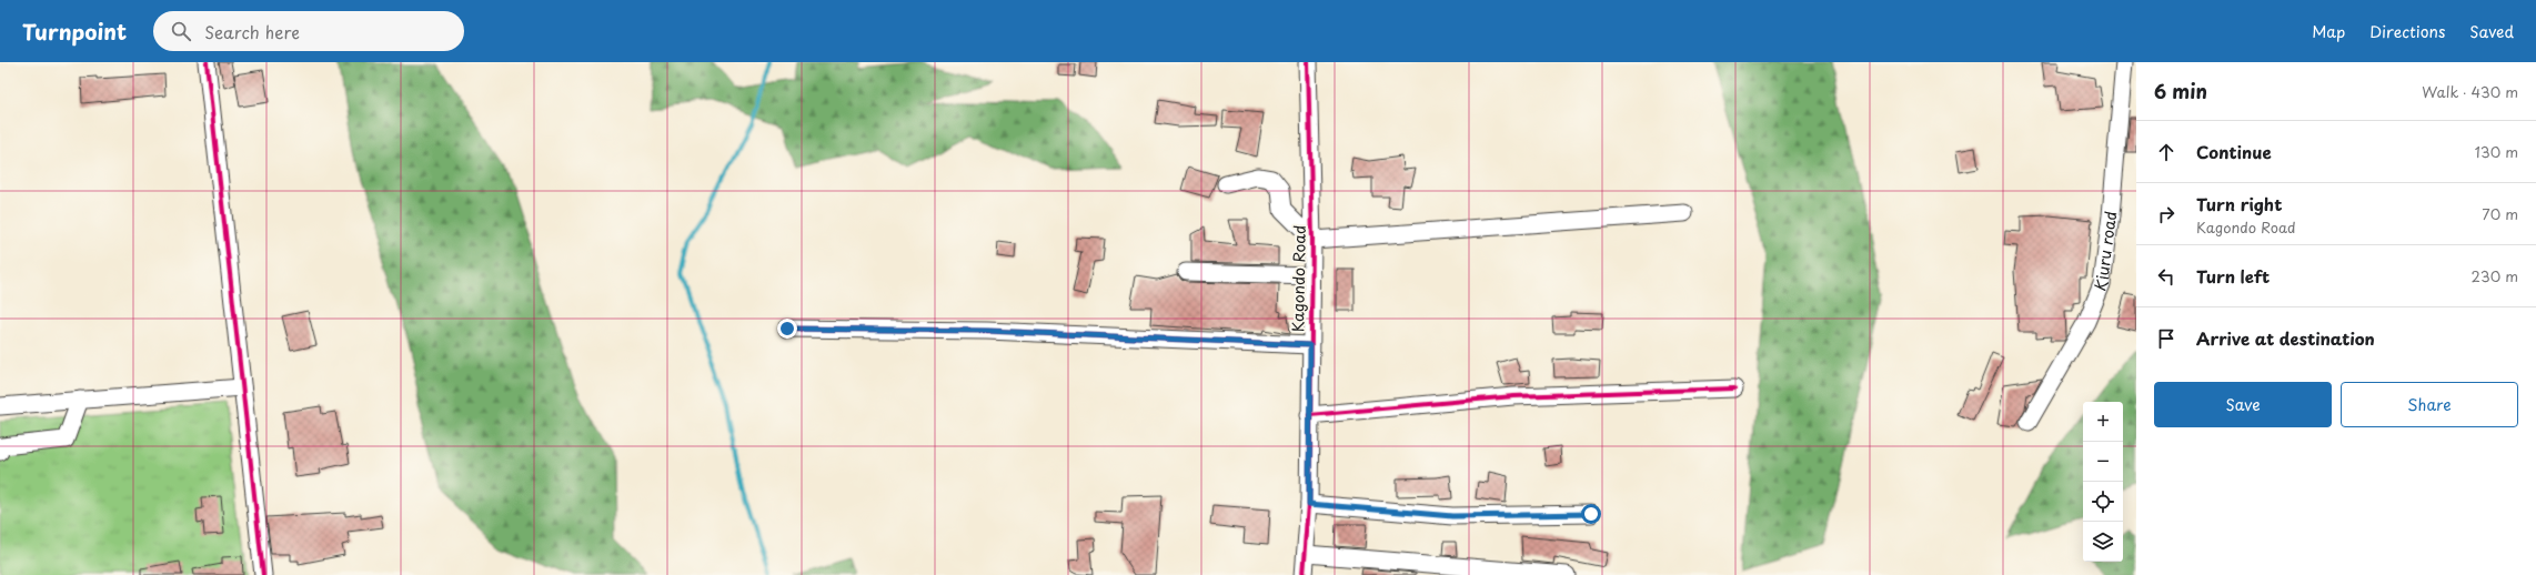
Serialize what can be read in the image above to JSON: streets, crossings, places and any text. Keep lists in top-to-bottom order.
{
  "streets": {
    "street": ["Kiuru road", "Kagondo Road"]
  },
  "page": {
    "header": "Turnpoint",
    "search": "Search here",
    "nav": ["Map", "Directions", "Saved"],
    "heading": ["6 min", "Walk · 430 m"],
    "list": [
      ["Continue", "130 m"],
      ["Turn right", "Kagondo Road", "70 m"],
      ["Turn left", "230 m"],
      "Arrive at destination"
    ],
    "buttons": ["Save", "Share"],
    "map_buttons": ["+", "−"]
  }
}
